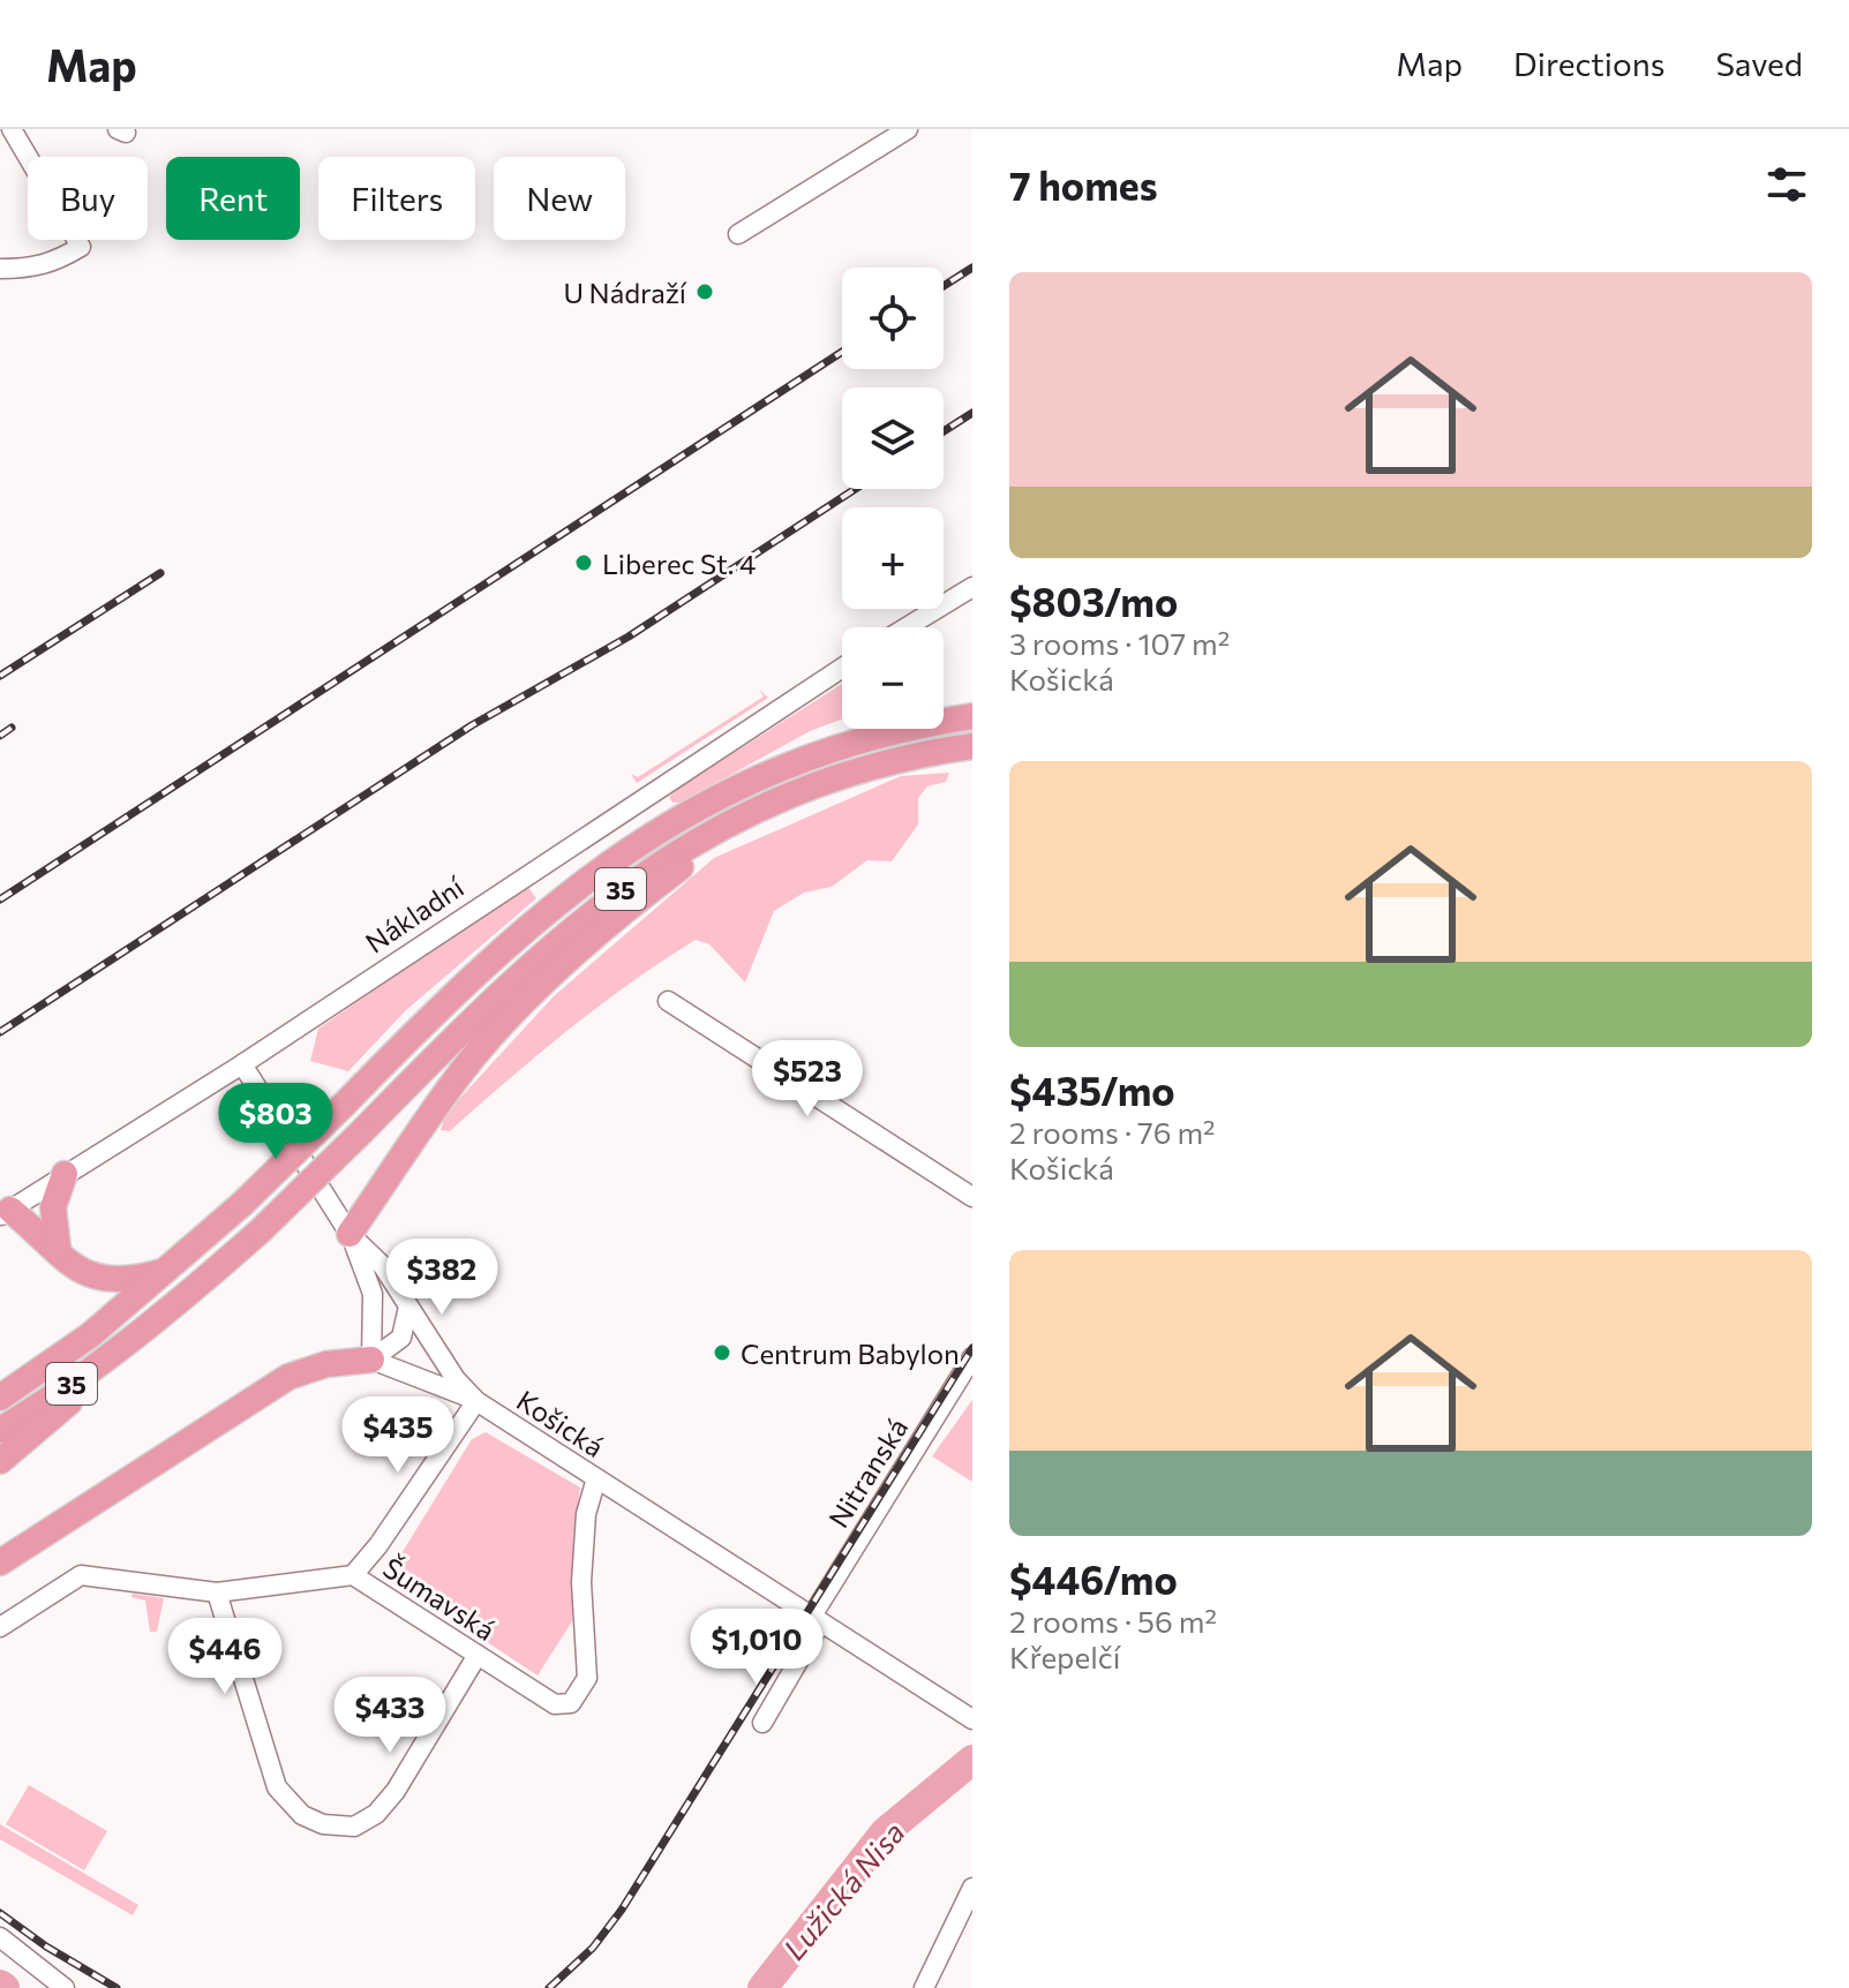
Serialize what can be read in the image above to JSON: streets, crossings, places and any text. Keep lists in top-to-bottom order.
{
  "streets": {
    "highway": ["35"],
    "street": [
      "Nákladní",
      "Košická",
      "Nitranská",
      "Šumavská"
    ]
  },
  "crossings": [
    ["Nákladní", "Košická"],
    ["Košická", "Nitranská"],
    ["Košická", "Šumavská"]
  ],
  "water": ["Lužická Nisa"],
  "places": ["U Nádraží", "Liberec St. 4", "Centrum Babylon"],
  "page": {
    "header": "Map",
    "nav": ["Map", "Directions", "Saved"],
    "heading": "7 homes",
    "chip": [
      "Buy",
      "Rent",
      "Filters",
      "New"
    ],
    "list": [
      {
        "name": "$803/mo",
        "note": "3 rooms · 107 m² · Košická"
      },
      {
        "name": "$435/mo",
        "note": "2 rooms · 76 m² · Košická"
      },
      {
        "name": "$446/mo",
        "note": "2 rooms · 56 m² · Křepelčí"
      }
    ],
    "map_buttons": ["+", "−"],
    "price": [
      "$523",
      "$803",
      "$382",
      "$435",
      "$1,010",
      "$446",
      "$433"
    ]
  }
}
